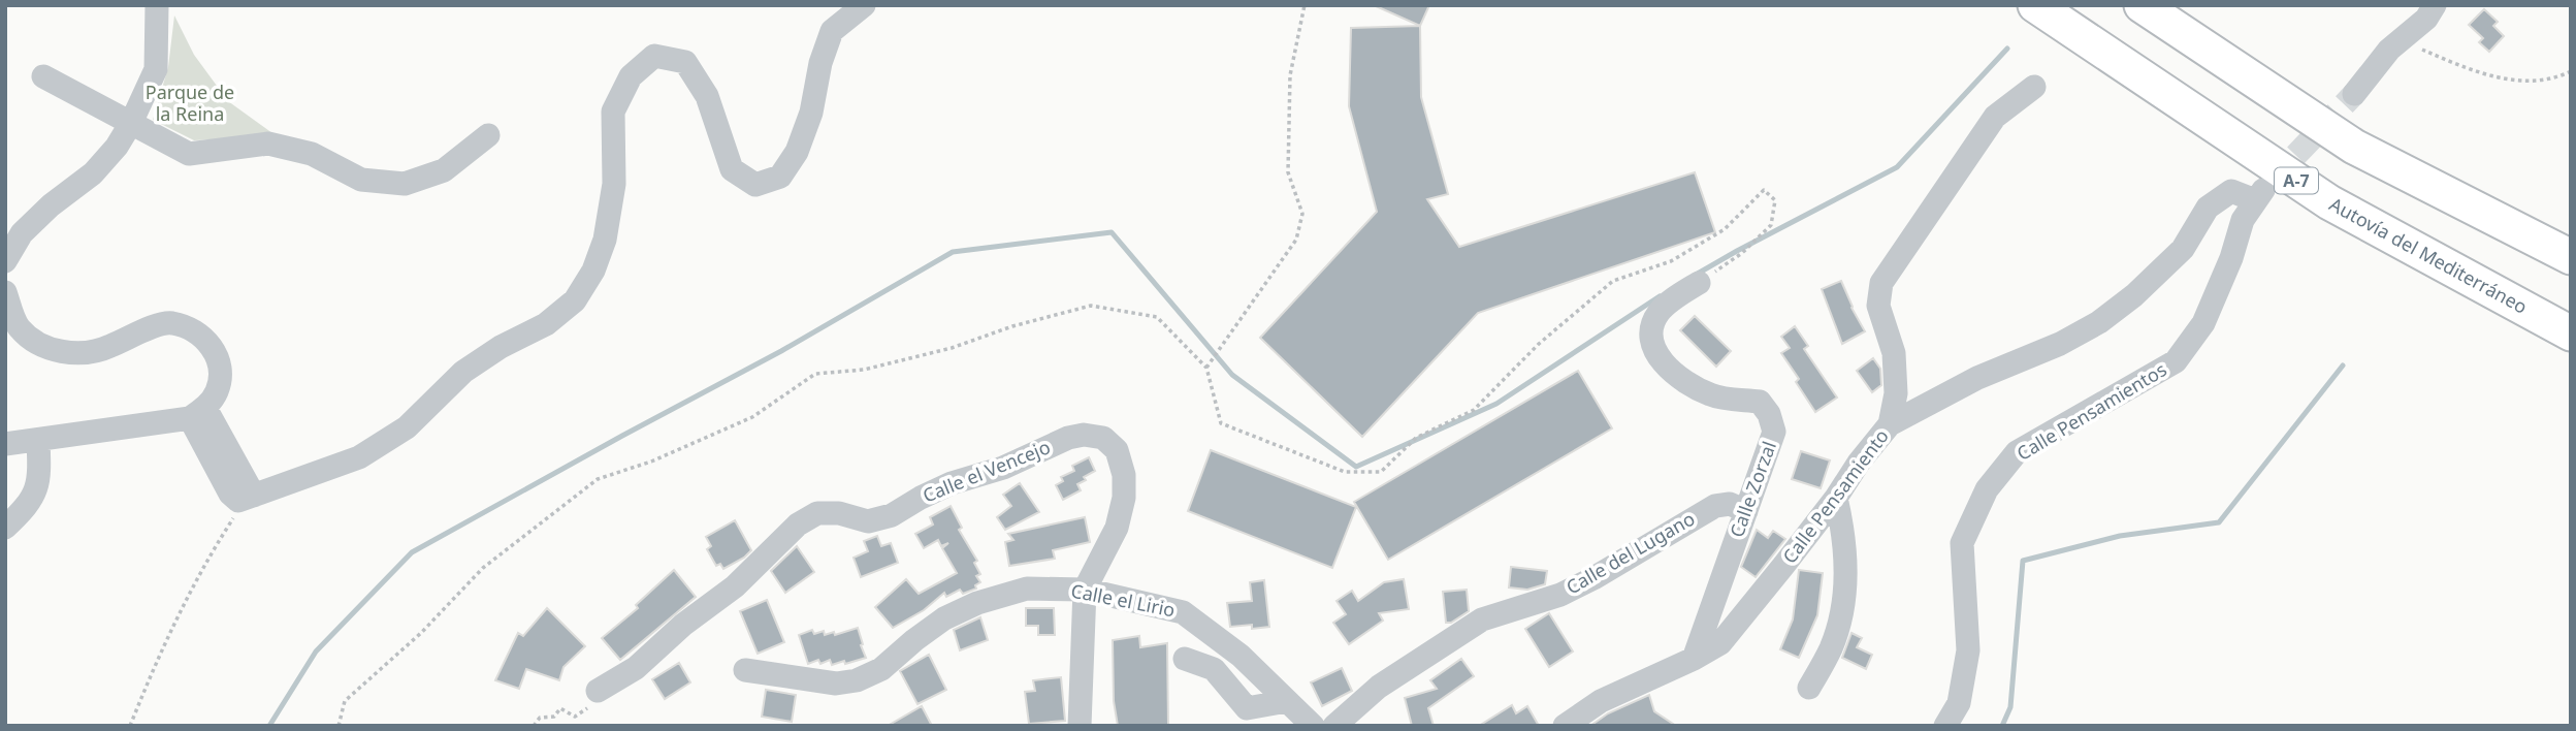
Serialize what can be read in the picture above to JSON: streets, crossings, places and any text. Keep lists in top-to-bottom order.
{
  "streets": {
    "highway": ["A-7", "Autovía del Mediterráneo"],
    "street": [
      "Calle Pensamientos",
      "Calle el Vencejo",
      "Calle Zorzal",
      "Calle Pensamiento",
      "Calle del Lugano",
      "Calle el Lirio"
    ]
  },
  "crossings": [
    ["Calle Pensamientos", "Calle Pensamiento"],
    ["Calle el Vencejo", "Calle el Lirio"],
    ["Calle Zorzal", "Calle Pensamiento"],
    ["Calle Zorzal", "Calle del Lugano"]
  ],
  "parks": ["Parque de la Reina"]
}
